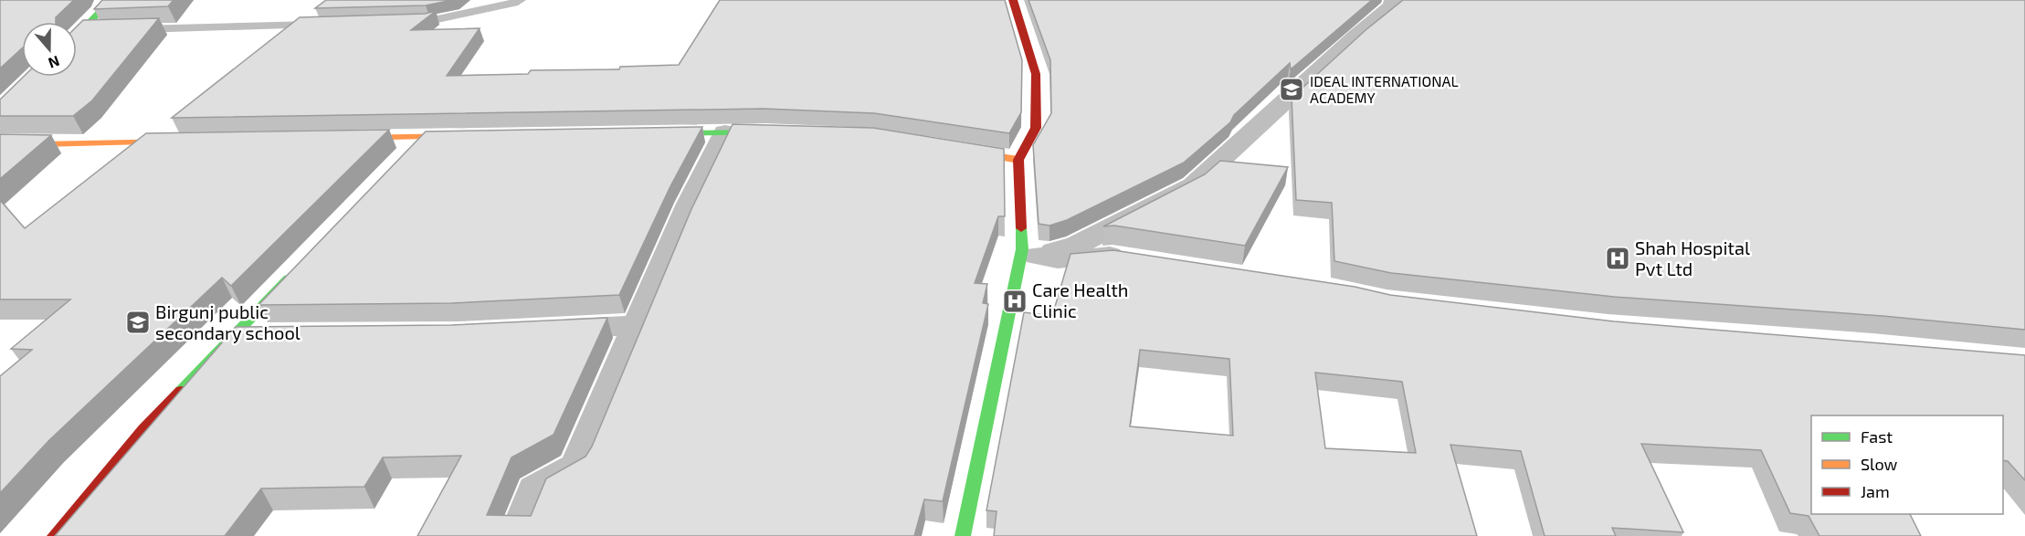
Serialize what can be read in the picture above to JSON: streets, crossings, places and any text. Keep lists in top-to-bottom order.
{
  "places": {
    "school or university": ["IDEAL INTERNATIONAL ACADEMY", "Birgunj public secondary school"],
    "hospital": ["Shah Hospital Pvt Ltd", "Care Health Clinic"]
  },
  "legend": ["Fast", "Slow", "Jam"],
  "north": "bottom"
}
